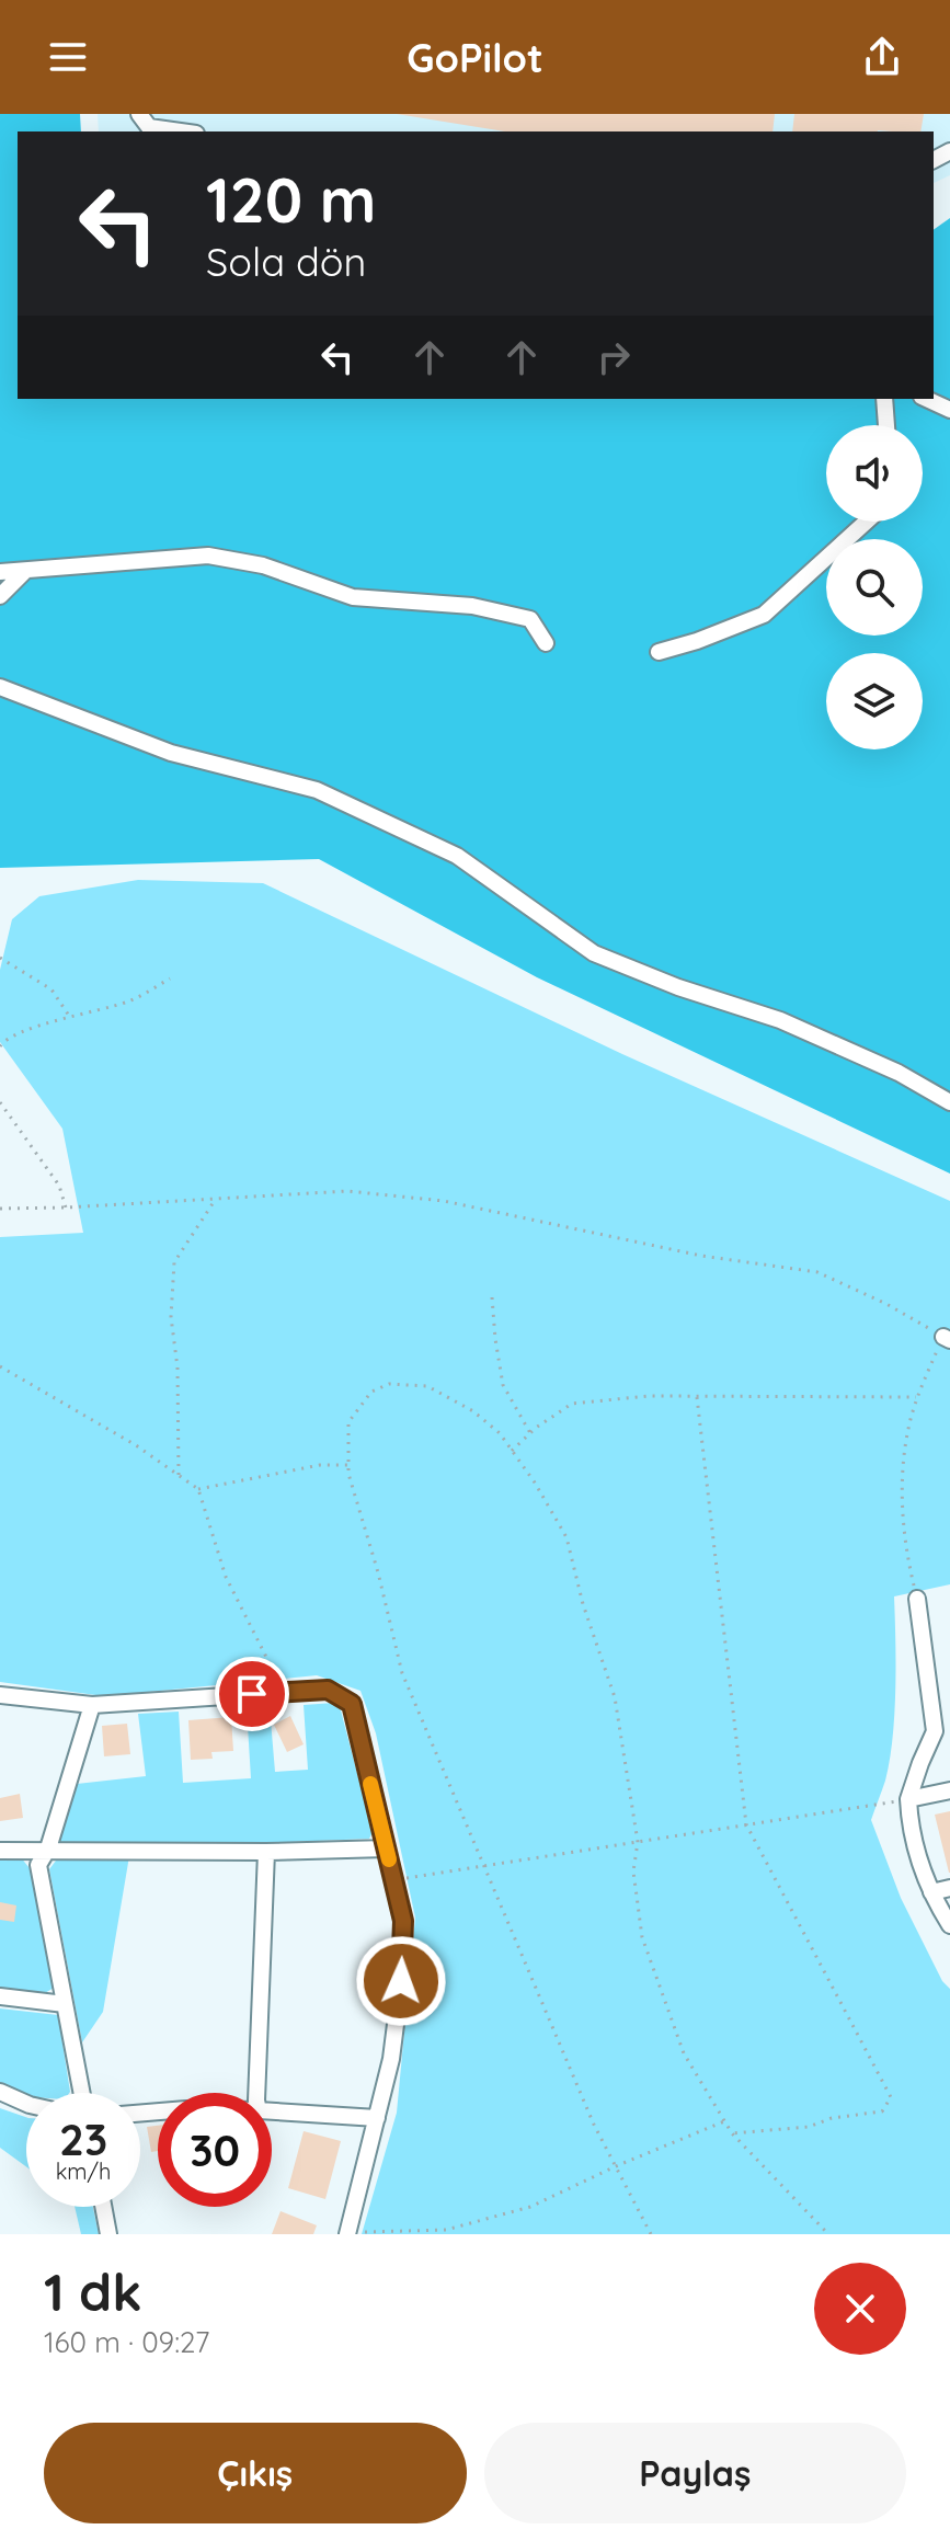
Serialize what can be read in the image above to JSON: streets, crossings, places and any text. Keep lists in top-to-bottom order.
{
  "page": {
    "header": "GoPilot",
    "turn": ["120 m", "Sola dön"],
    "speed": "23 km/h",
    "limit": "30",
    "heading": ["1 dk", "160 m · 09:27"],
    "buttons": ["Çıkış", "Paylaş"]
  }
}
